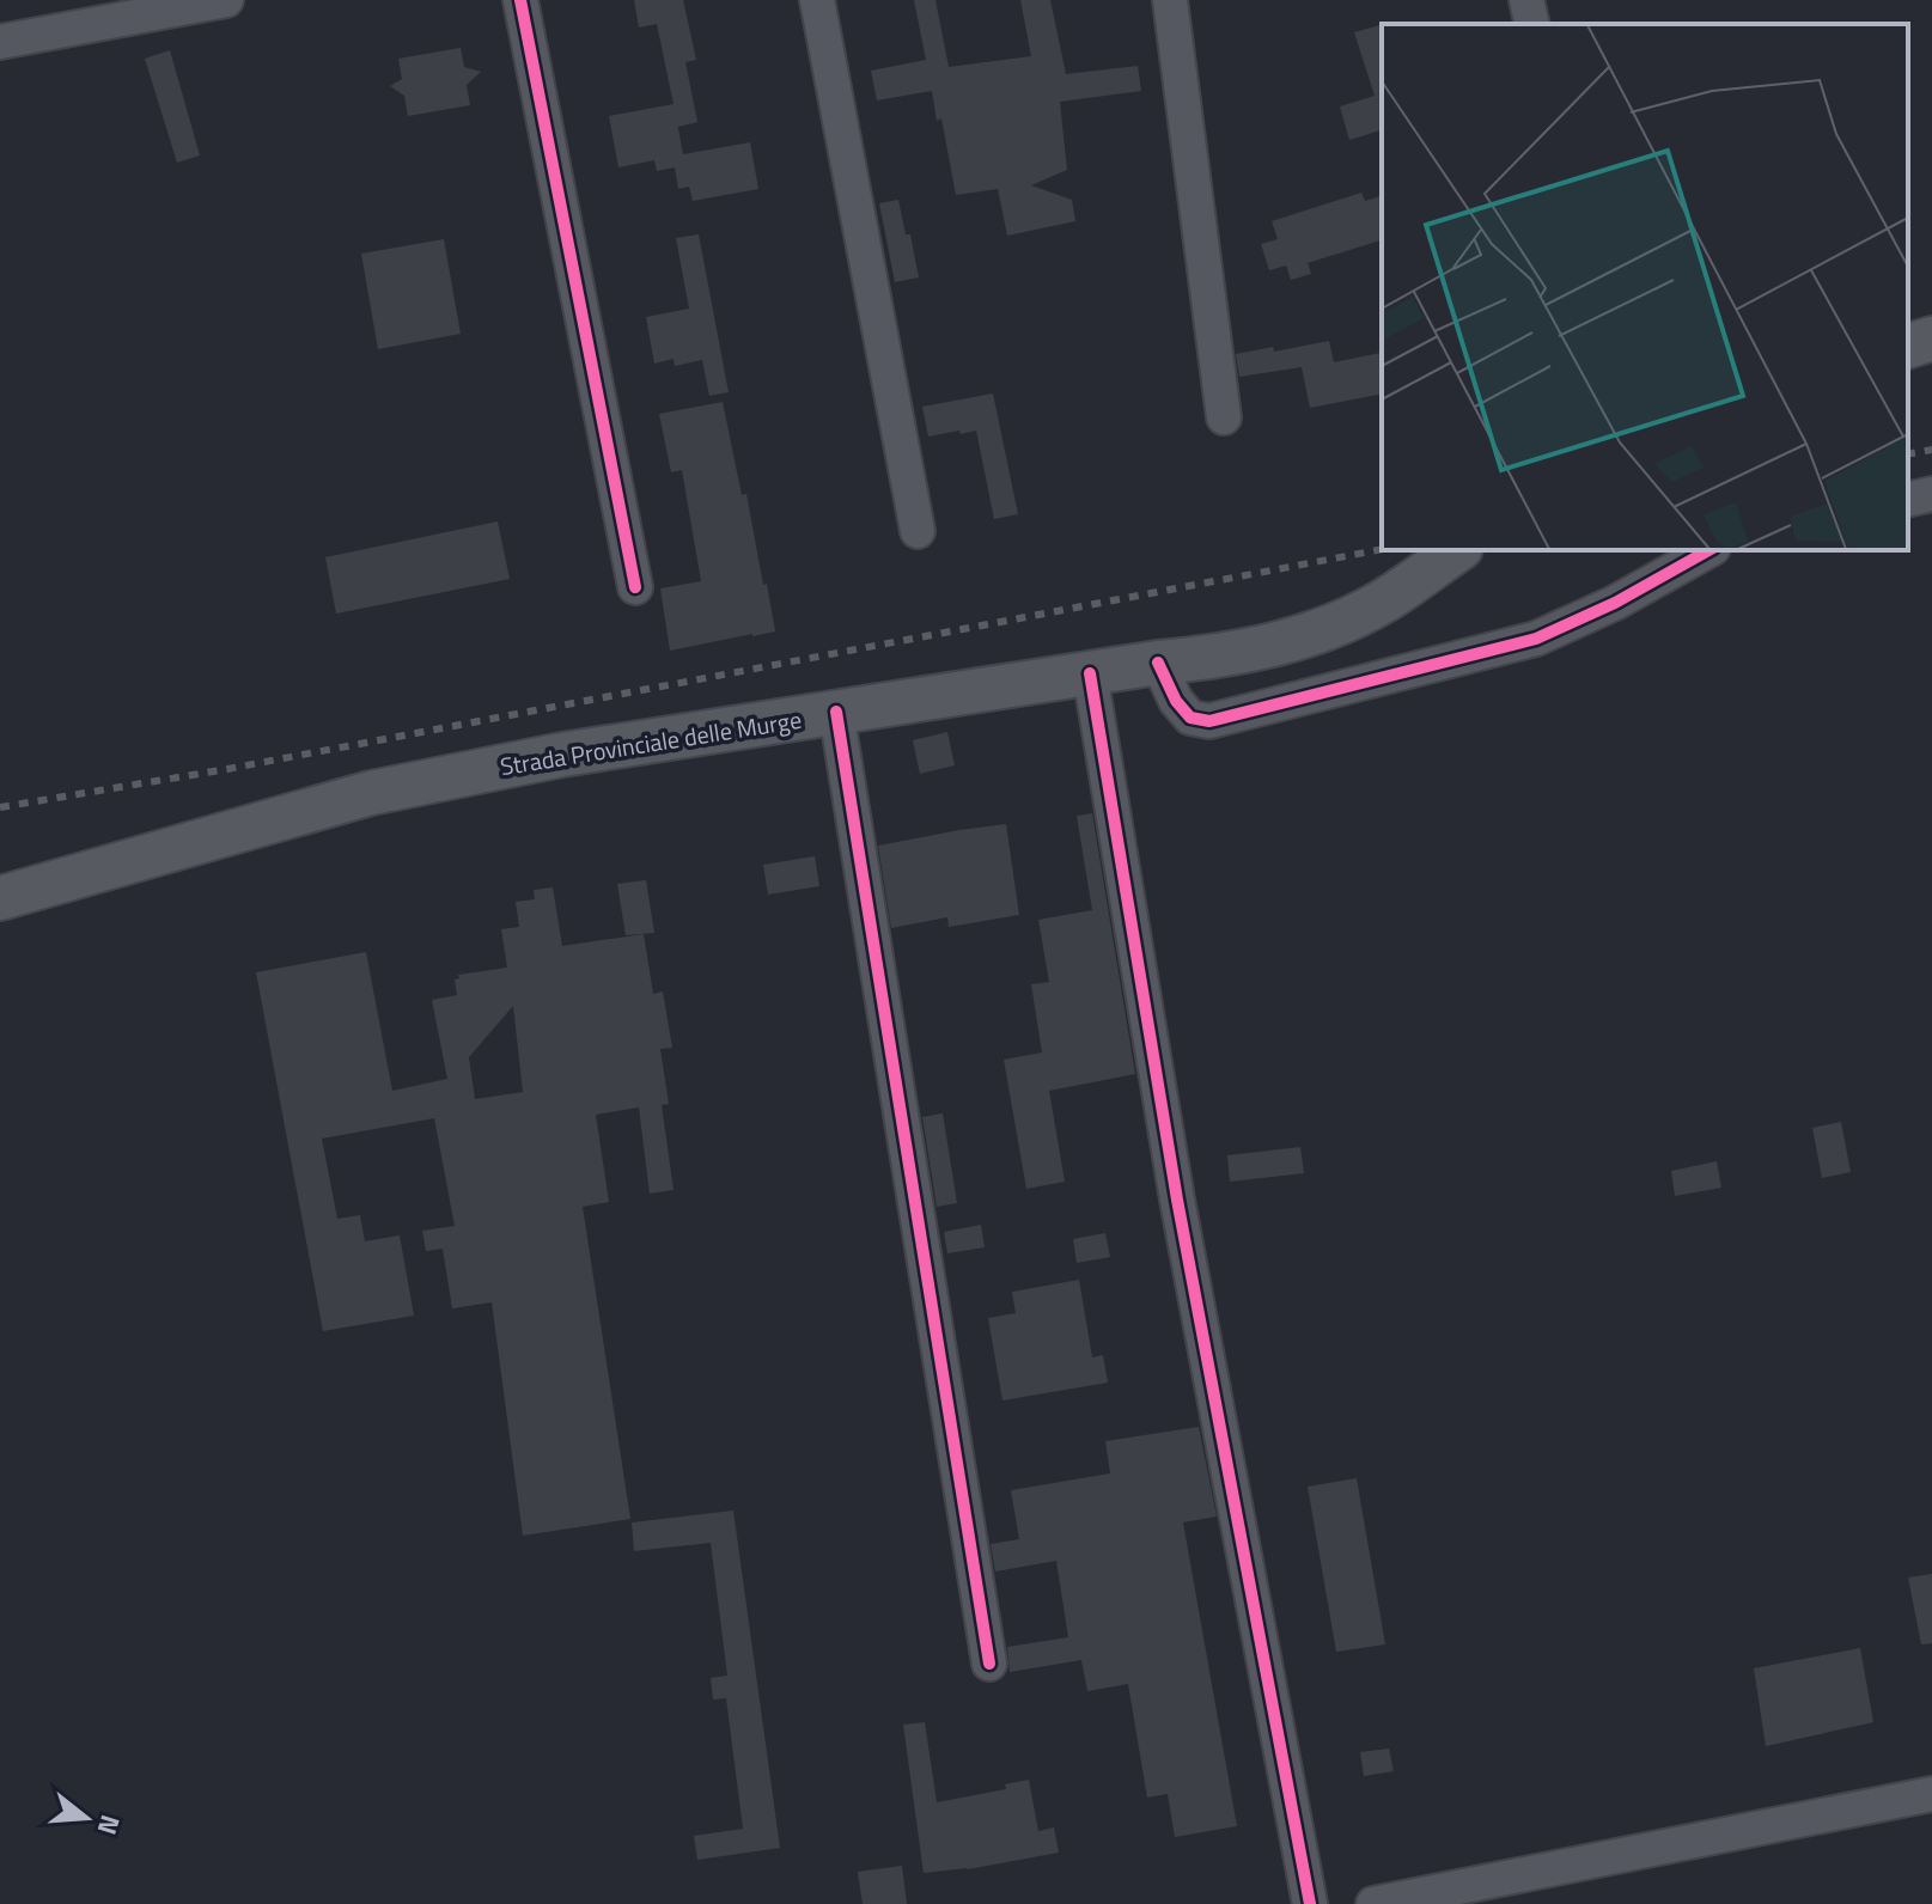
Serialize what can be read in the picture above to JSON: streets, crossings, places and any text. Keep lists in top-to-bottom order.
{
  "streets": {
    "main road": ["Strada Provinciale delle Murge"]
  },
  "north": "right"
}
